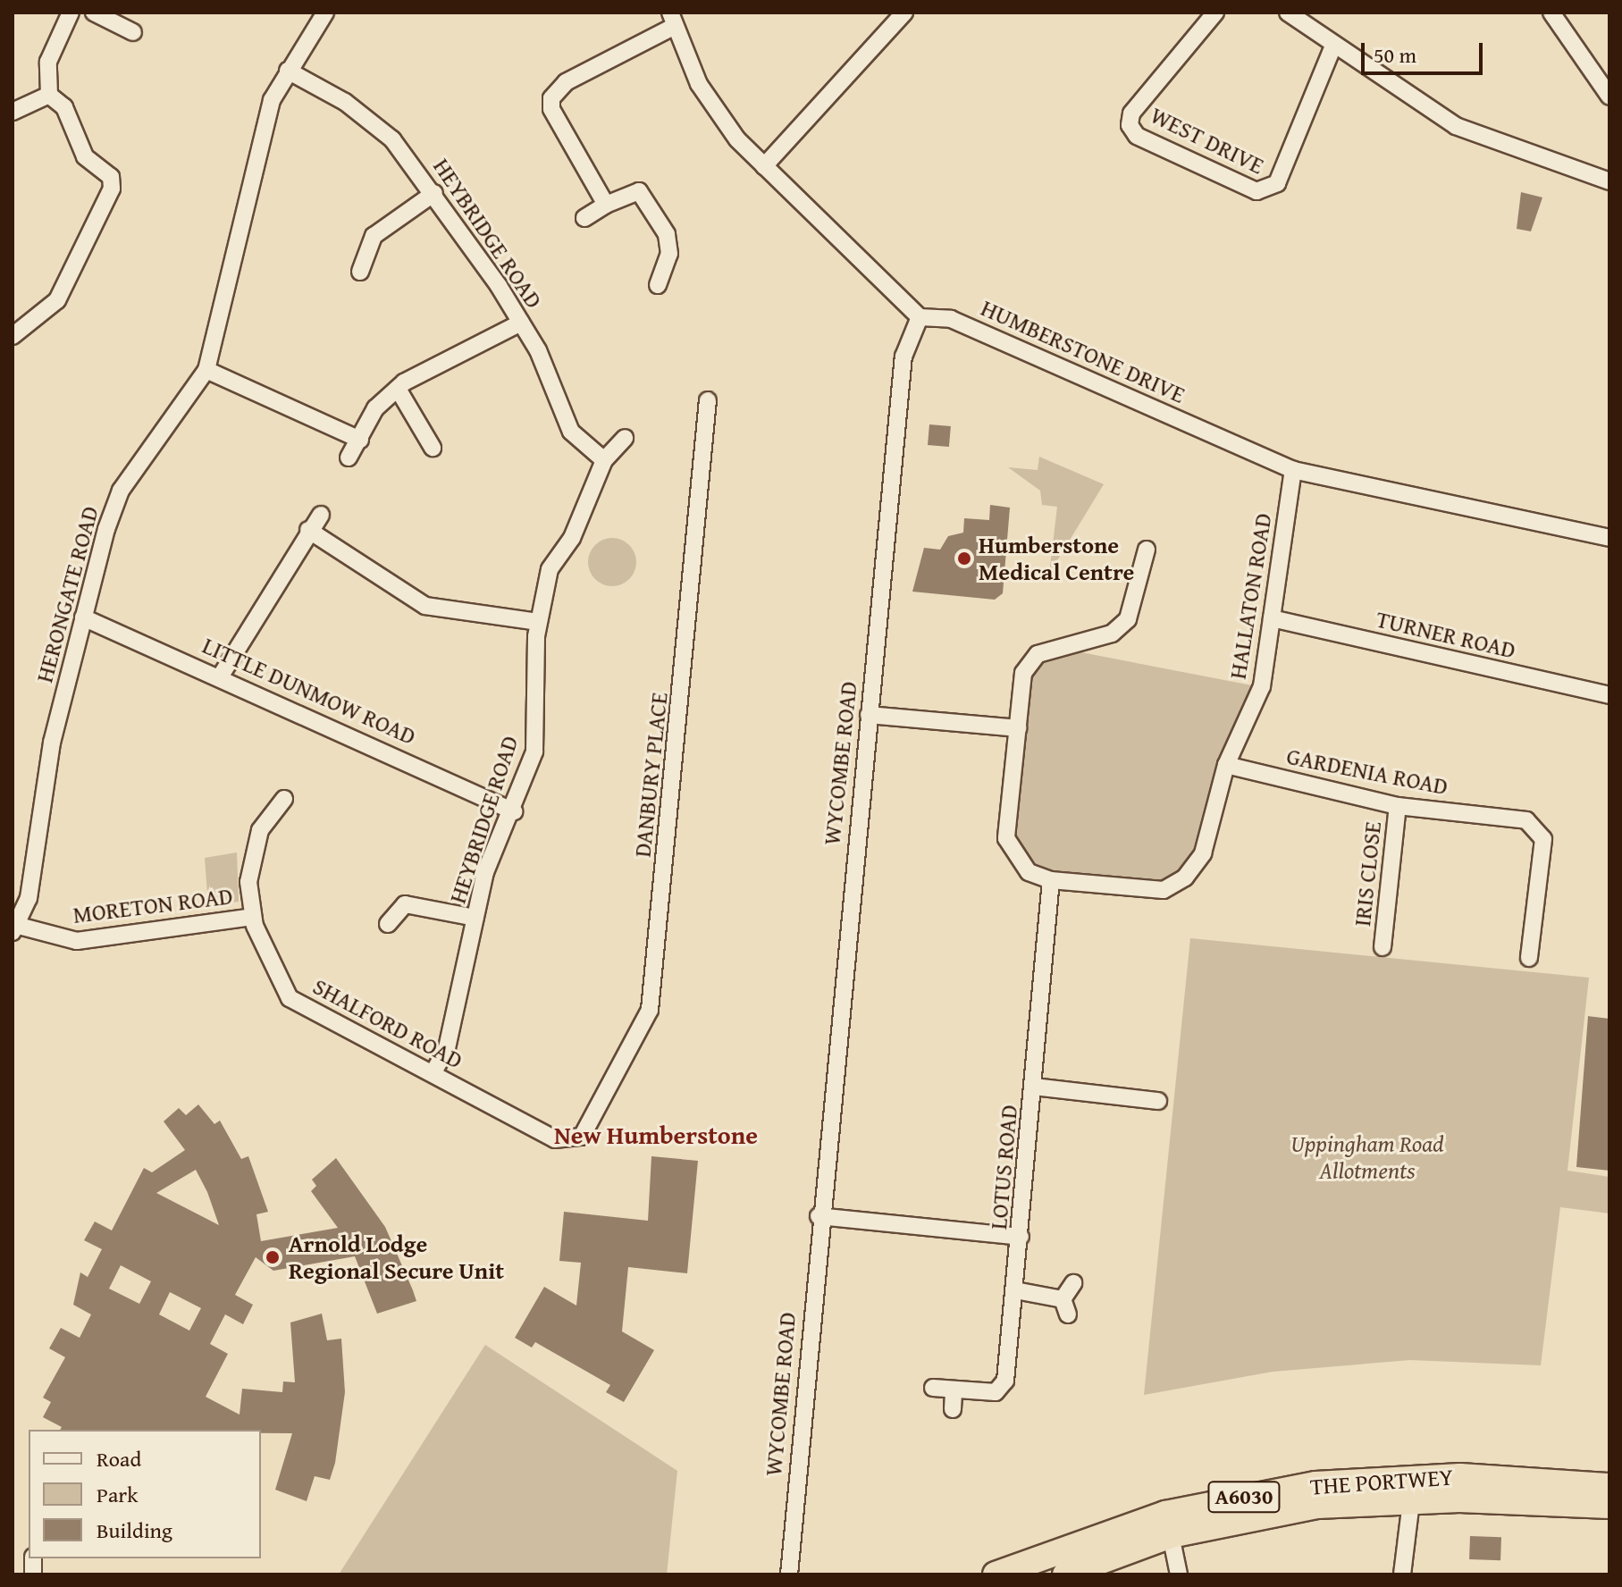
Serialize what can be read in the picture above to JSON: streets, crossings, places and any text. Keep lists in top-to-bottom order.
{
  "streets": {
    "highway": ["THE PORTWEY", "A6030"],
    "street": [
      "WEST DRIVE",
      "HEYBRIDGE ROAD",
      "HUMBERSTONE DRIVE",
      "HERONGATE ROAD",
      "HALLATON ROAD",
      "TURNER ROAD",
      "LITTLE DUNMOW ROAD",
      "WYCOMBE ROAD",
      "GARDENIA ROAD",
      "DANBURY PLACE",
      "IRIS CLOSE",
      "MORETON ROAD",
      "SHALFORD ROAD",
      "LOTUS ROAD"
    ]
  },
  "crossings": [
    ["HEYBRIDGE ROAD", "HERONGATE ROAD"],
    ["HEYBRIDGE ROAD", "LITTLE DUNMOW ROAD"],
    ["HEYBRIDGE ROAD", "SHALFORD ROAD"],
    ["HUMBERSTONE DRIVE", "HALLATON ROAD"],
    ["HUMBERSTONE DRIVE", "WYCOMBE ROAD"],
    ["HERONGATE ROAD", "LITTLE DUNMOW ROAD"],
    ["HERONGATE ROAD", "MORETON ROAD"],
    ["HALLATON ROAD", "TURNER ROAD"],
    ["HALLATON ROAD", "GARDENIA ROAD"],
    ["HALLATON ROAD", "LOTUS ROAD"],
    ["GARDENIA ROAD", "IRIS CLOSE"],
    ["DANBURY PLACE", "SHALFORD ROAD"],
    ["MORETON ROAD", "SHALFORD ROAD"]
  ],
  "districts": ["New Humberstone"],
  "parks": ["Uppingham Road Allotments"],
  "places": ["Humberstone Medical Centre", "Arnold Lodge Regional Secure Unit"],
  "legend": ["Road", "Park", "Building"],
  "scale_bar": "50 m"
}
